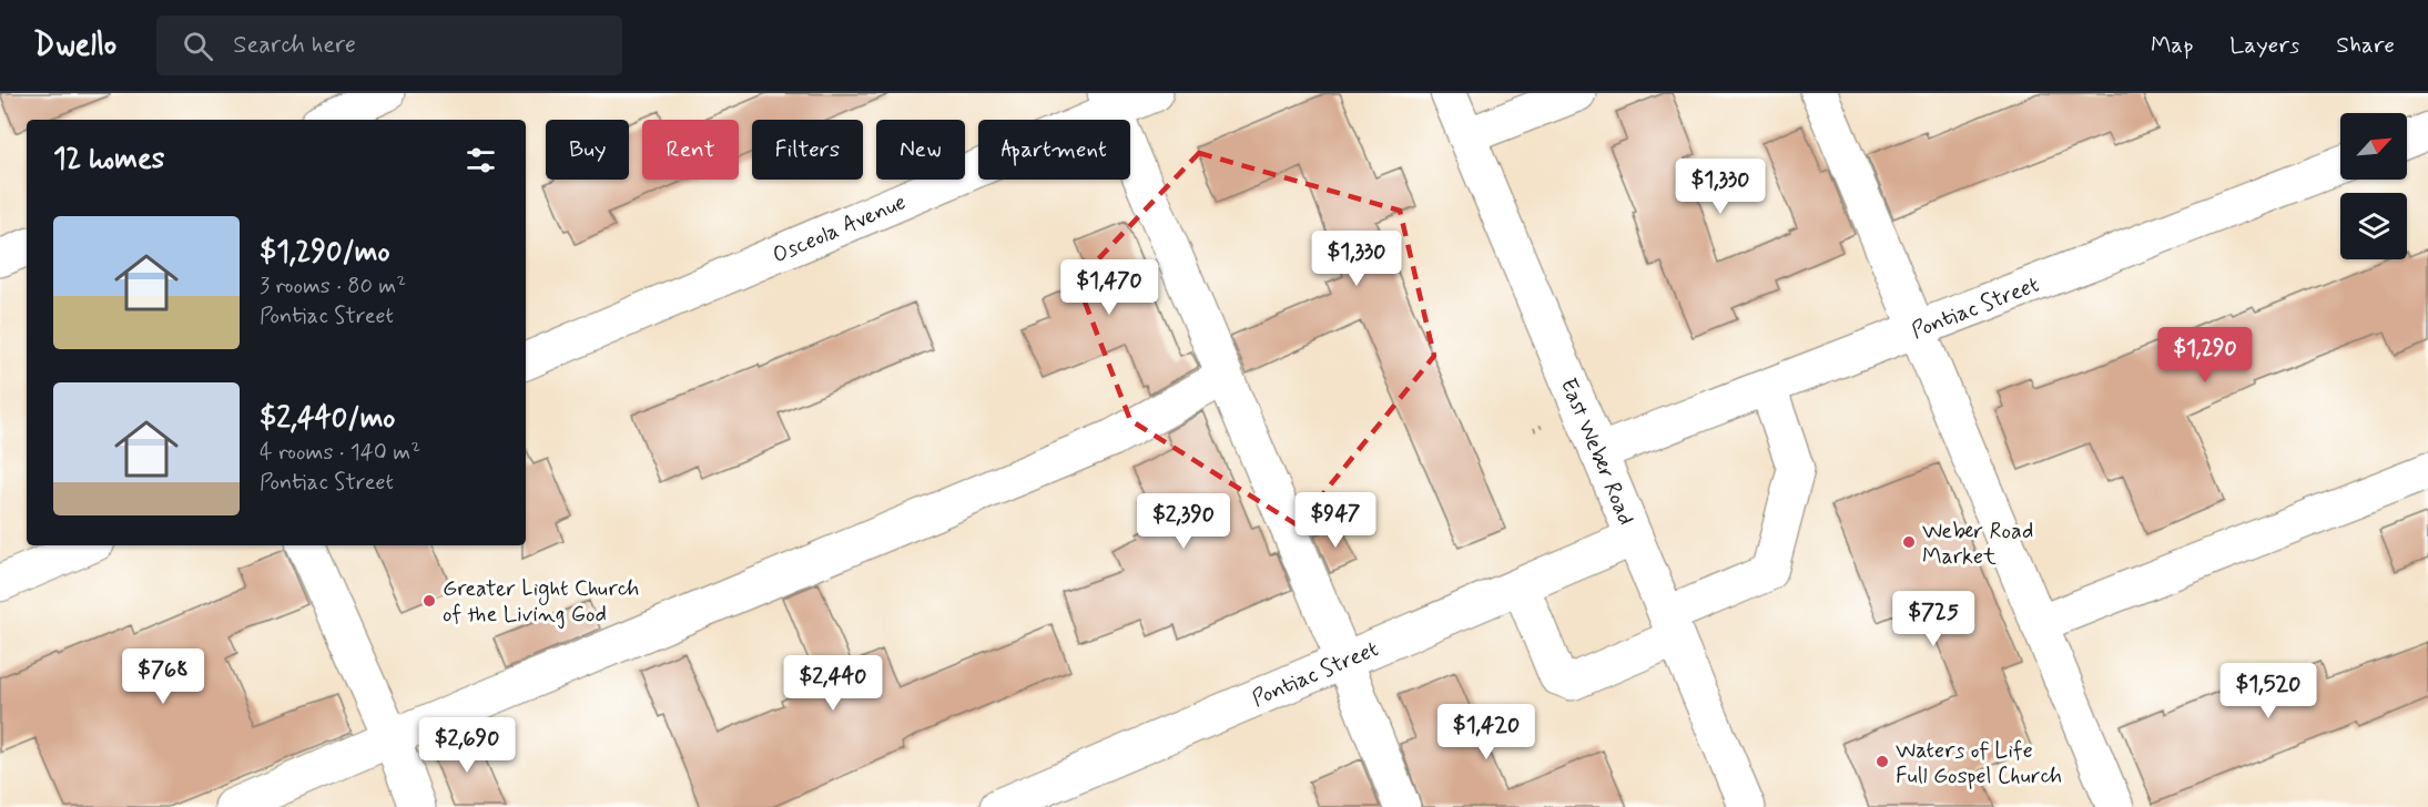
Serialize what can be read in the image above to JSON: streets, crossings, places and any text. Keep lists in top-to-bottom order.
{
  "streets": {
    "street": ["Osceola Avenue", "Pontiac Street", "East Weber Road"]
  },
  "crossings": [
    ["Pontiac Street", "East Weber Road"]
  ],
  "places": ["Weber Road Market", "Greater Light Church of the Living God", "Waters of Life Full Gospel Church"],
  "north": "top right",
  "page": {
    "header": "Dwello",
    "search": "Search here",
    "nav": ["Map", "Layers", "Share"],
    "chip": [
      "Buy",
      "Rent",
      "Filters",
      "New",
      "Apartment"
    ],
    "heading": "12 homes",
    "price": [
      "$1,330",
      "$1,330",
      "$1,470",
      "$1,290",
      "$947",
      "$2,390",
      "$725",
      "$768",
      "$2,440",
      "$1,520",
      "$1,420",
      "$2,690"
    ],
    "list": [
      {
        "name": "$1,290/mo",
        "note": "3 rooms · 80 m² · Pontiac Street"
      },
      {
        "name": "$2,440/mo",
        "note": "4 rooms · 140 m² · Pontiac Street"
      }
    ]
  }
}
